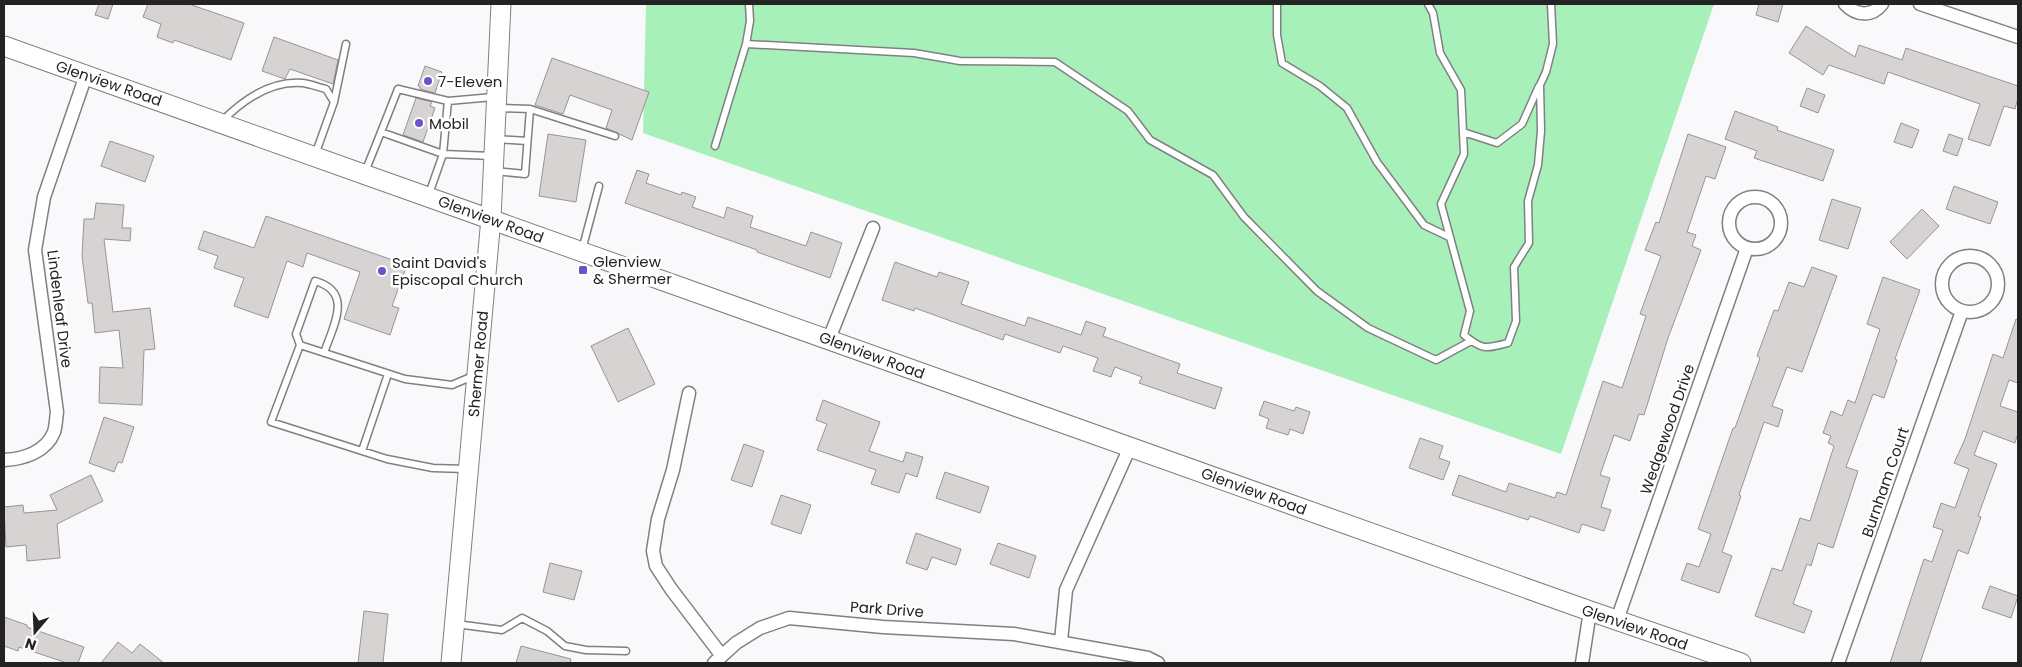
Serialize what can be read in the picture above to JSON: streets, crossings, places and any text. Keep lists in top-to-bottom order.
{
  "streets": {
    "main road": ["Glenview Road", "Shermer Road"],
    "street": [
      "Lindenleaf Drive",
      "Wedgewood Drive",
      "Burnham Court",
      "Park Drive"
    ]
  },
  "crossings": [
    ["Glenview Road", "Lindenleaf Drive"],
    ["Glenview Road", "Shermer Road"],
    ["Glenview Road", "Wedgewood Drive"]
  ],
  "places": {
    "other": ["7-Eleven", "Mobil", "Saint David's Episcopal Church"],
    "transit": ["Glenview & Shermer"]
  },
  "north": "bottom"
}
